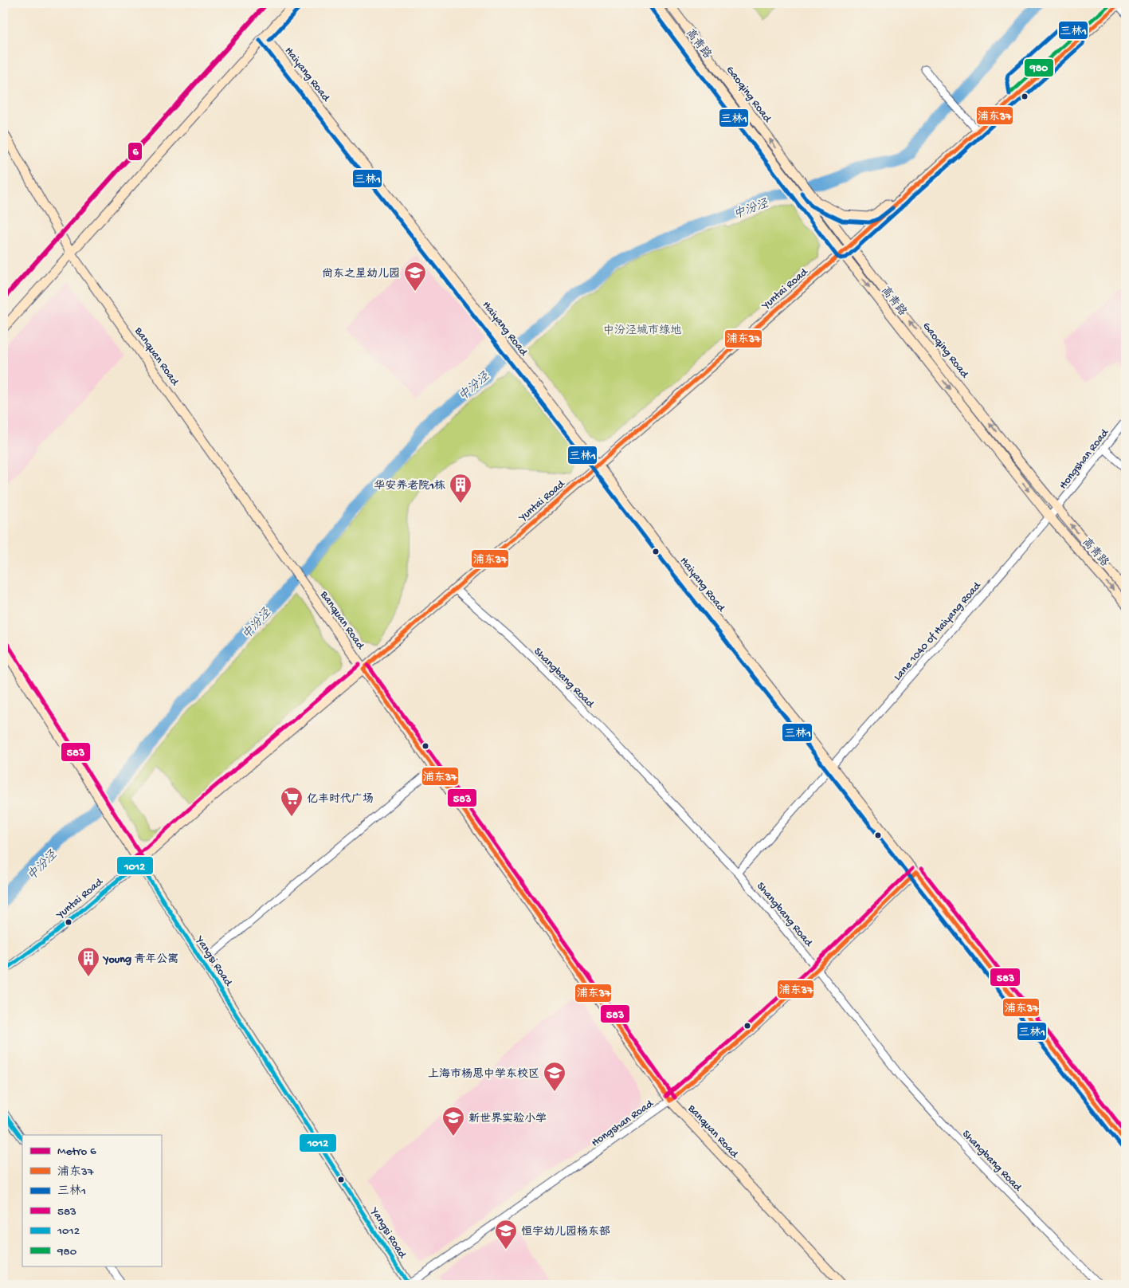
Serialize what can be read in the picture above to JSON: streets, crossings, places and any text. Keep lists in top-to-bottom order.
{
  "streets": {
    "street": [
      "高青路",
      "Haiyang Road",
      "Gaoqing Road",
      "Yuntai Road",
      "Banquan Road",
      "Hongshan Road",
      "Lane 1040 of Haiyang Road",
      "Shangbang Road",
      "Yangsi Road"
    ]
  },
  "crossings": [
    ["高青路", "Yuntai Road"],
    ["高青路", "Lane 1040 of Haiyang Road"],
    ["Haiyang Road", "Yuntai Road"],
    ["Haiyang Road", "Hongshan Road"],
    ["Haiyang Road", "Lane 1040 of Haiyang Road"],
    ["Gaoqing Road", "Yuntai Road"],
    ["Gaoqing Road", "Hongshan Road"],
    ["Gaoqing Road", "Lane 1040 of Haiyang Road"],
    ["Yuntai Road", "Banquan Road"],
    ["Yuntai Road", "Shangbang Road"],
    ["Yuntai Road", "Yangsi Road"],
    ["Banquan Road", "Hongshan Road"],
    ["Hongshan Road", "Lane 1040 of Haiyang Road"],
    ["Hongshan Road", "Shangbang Road"],
    ["Hongshan Road", "Yangsi Road"],
    ["Lane 1040 of Haiyang Road", "Shangbang Road"]
  ],
  "one_way": ["高青路", "Gaoqing Road"],
  "water": ["中汾泾"],
  "parks": ["中汾泾城市绿地"],
  "places": {
    "school or university": [
      "尚东之星幼儿园",
      "上海市杨思中学东校区",
      "新世界实验小学",
      "恒宇幼儿园杨东部"
    ],
    "building": ["华安养老院1栋", "Young 青年公寓"],
    "supermarket": ["亿丰时代广场"]
  },
  "lines": [
    "metro line 6",
    "transit line 浦东37",
    "transit line 980",
    "transit line 三林1",
    "transit line 583",
    "transit line 1012"
  ],
  "legend": [
    "Metro 6",
    "浦东37",
    "三林1",
    "583",
    "1012",
    "980"
  ]
}
